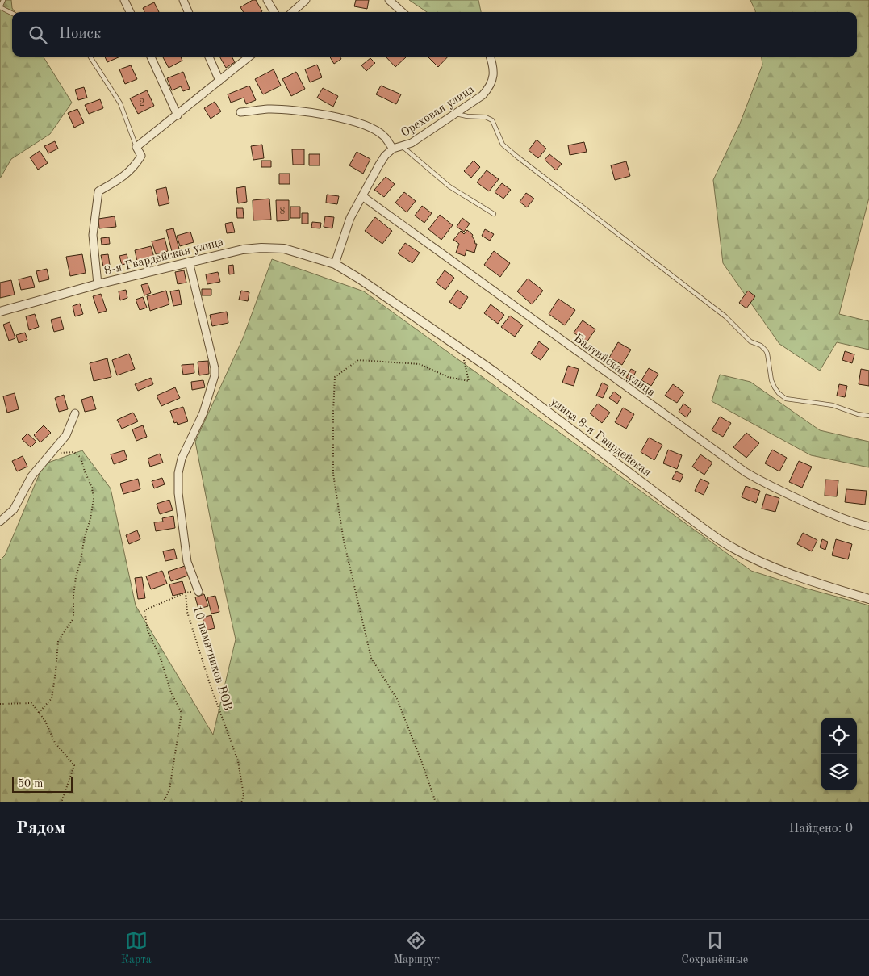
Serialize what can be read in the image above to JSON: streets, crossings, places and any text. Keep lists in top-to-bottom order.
{
  "streets": {
    "street": [
      "Ореховая улица",
      "8-я Гвардейская улица",
      "Балтийская улица",
      "улица 8-я Гвардейская"
    ],
    "path": ["10 памятников ВОВ"]
  },
  "crossings": [
    ["Ореховая улица", "8-я Гвардейская улица"],
    ["Ореховая улица", "Балтийская улица"],
    ["Ореховая улица", "улица 8-я Гвардейская"],
    ["8-я Гвардейская улица", "улица 8-я Гвардейская"]
  ],
  "house_numbers": ["2", "8"],
  "scale_bar": "50 m",
  "page": {
    "search": "Поиск",
    "scale": "50 m",
    "heading": ["Рядом", "Найдено: 0"],
    "nav": ["Карта", "Маршрут", "Сохранённые"]
  }
}
